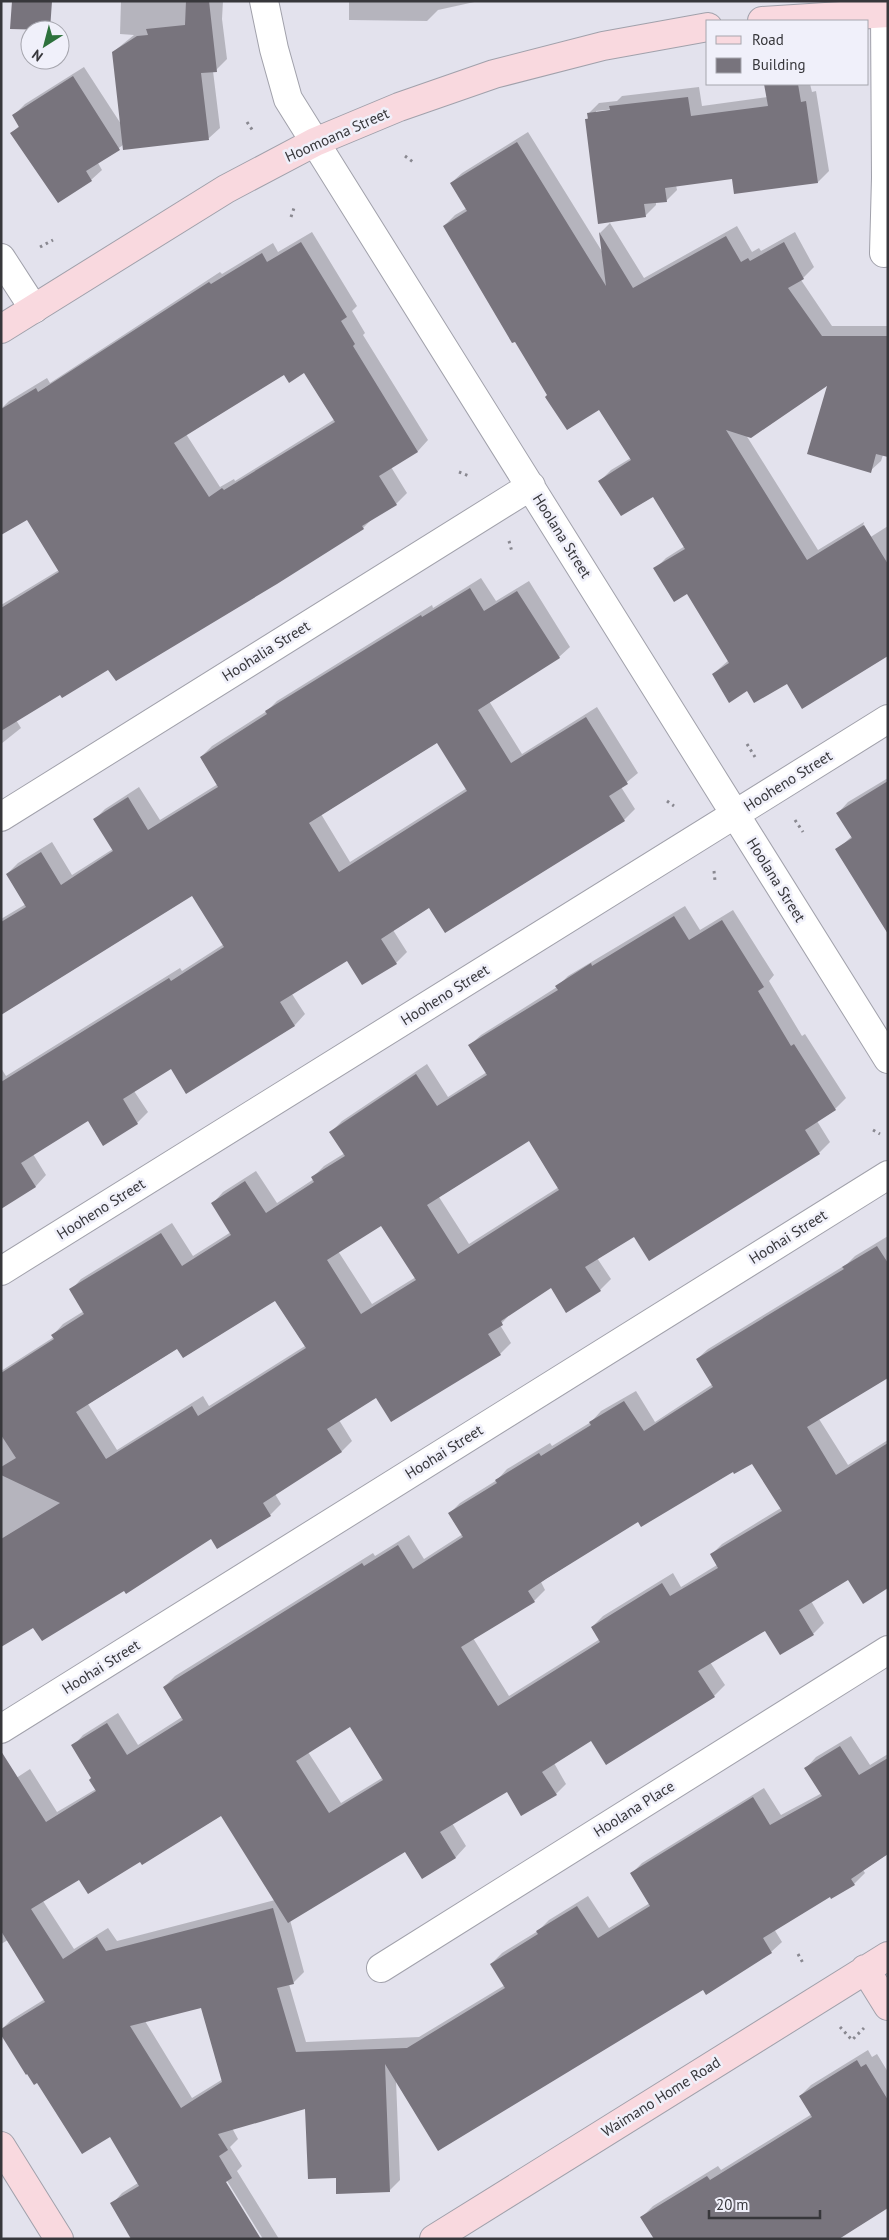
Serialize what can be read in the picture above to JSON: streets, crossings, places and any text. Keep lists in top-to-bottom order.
{
  "streets": {
    "street": [
      "Hoomoana Street",
      "Hoolana Street",
      "Hoohalia Street",
      "Hooheno Street",
      "Hoohai Street",
      "Hoolana Place",
      "Waimano Home Road"
    ]
  },
  "crossings": [
    ["Hoomoana Street", "Hoolana Street"],
    ["Hoolana Street", "Hoohalia Street"],
    ["Hoolana Street", "Hooheno Street"]
  ],
  "legend": ["Road", "Building"],
  "scale_bar": "20 m",
  "north": "bottom left"
}
